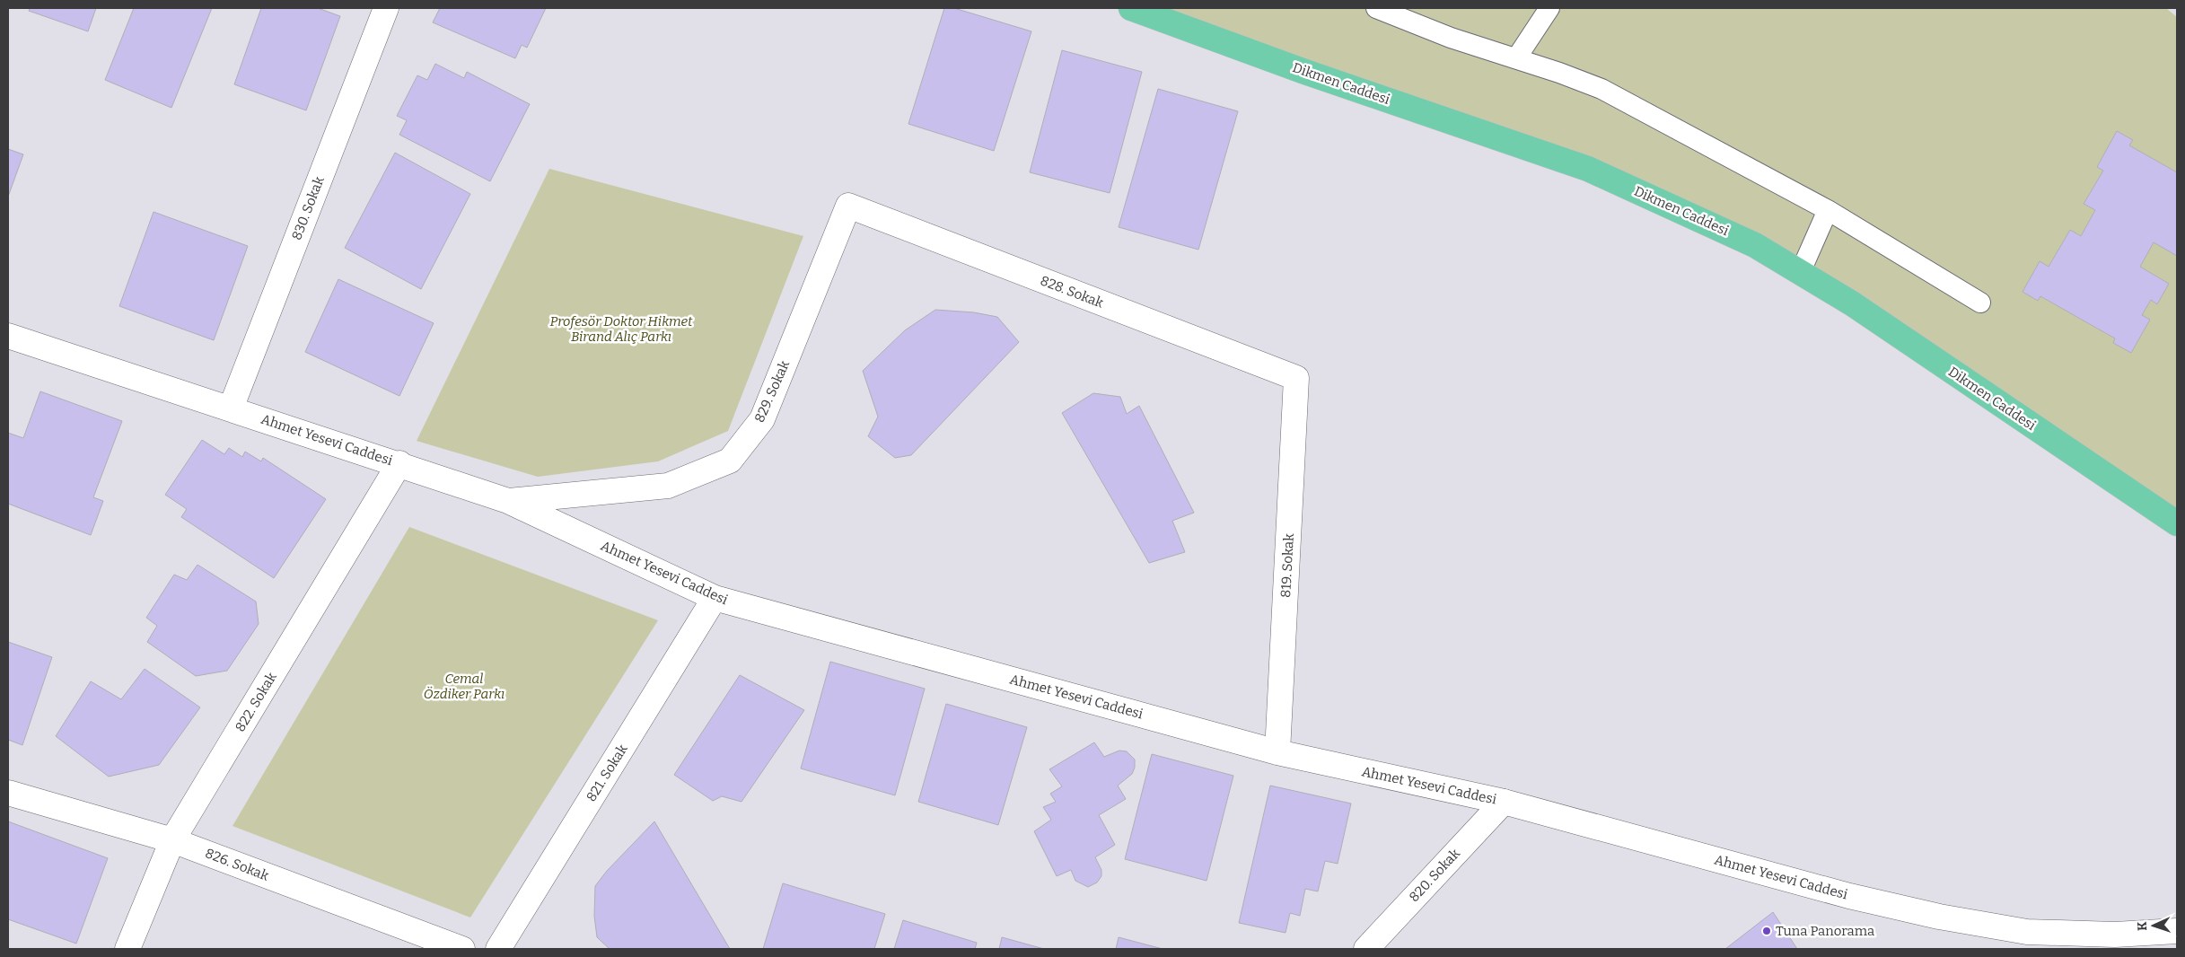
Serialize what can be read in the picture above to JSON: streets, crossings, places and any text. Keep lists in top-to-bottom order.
{
  "streets": {
    "main road": ["Dikmen Caddesi"],
    "street": [
      "830. Sokak",
      "828. Sokak",
      "829. Sokak",
      "Ahmet Yesevi Caddesi",
      "819. Sokak",
      "822. Sokak",
      "821. Sokak",
      "826. Sokak",
      "820. Sokak"
    ]
  },
  "crossings": [
    ["830. Sokak", "Ahmet Yesevi Caddesi"],
    ["828. Sokak", "829. Sokak"],
    ["828. Sokak", "819. Sokak"],
    ["829. Sokak", "Ahmet Yesevi Caddesi"],
    ["Ahmet Yesevi Caddesi", "819. Sokak"],
    ["Ahmet Yesevi Caddesi", "822. Sokak"],
    ["Ahmet Yesevi Caddesi", "821. Sokak"],
    ["Ahmet Yesevi Caddesi", "820. Sokak"],
    ["822. Sokak", "826. Sokak"]
  ],
  "parks": ["Profesör Doktor Hikmet Birand Alıç Parkı", "Cemal Özdiker Parkı"],
  "places": ["Tuna Panorama"],
  "north": "left"
}
